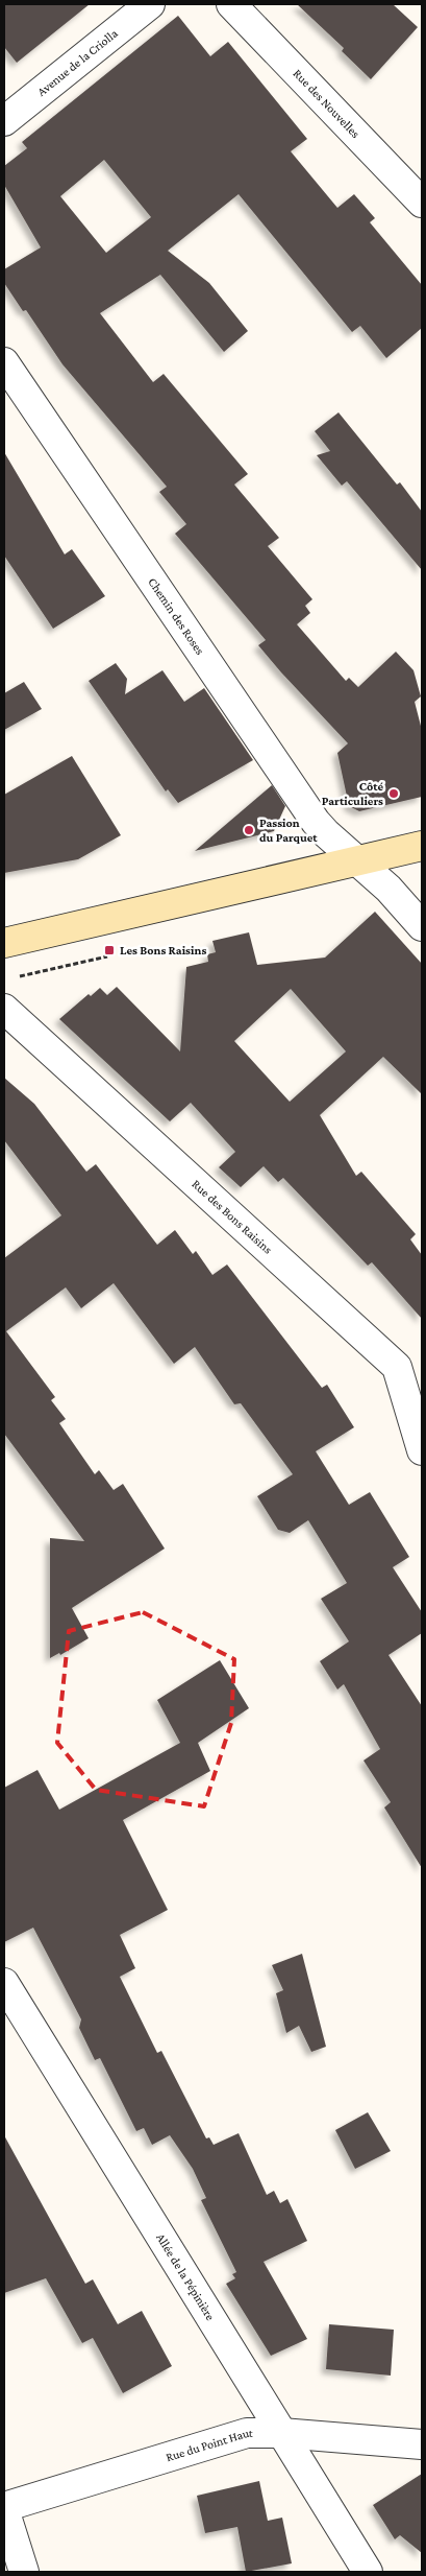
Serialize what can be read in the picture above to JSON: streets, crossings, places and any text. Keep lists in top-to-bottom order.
{
  "streets": {
    "street": [
      "Avenue de la Criolla",
      "Rue des Nouvelles",
      "Chemin des Roses",
      "Rue des Bons Raisins",
      "Allée de la Pépinière",
      "Rue du Point Haut"
    ]
  },
  "crossings": [
    ["Allée de la Pépinière", "Rue du Point Haut"]
  ],
  "places": {
    "other": ["Côté Particuliers", "Passion du Parquet"],
    "transit": ["Les Bons Raisins"]
  }
}
